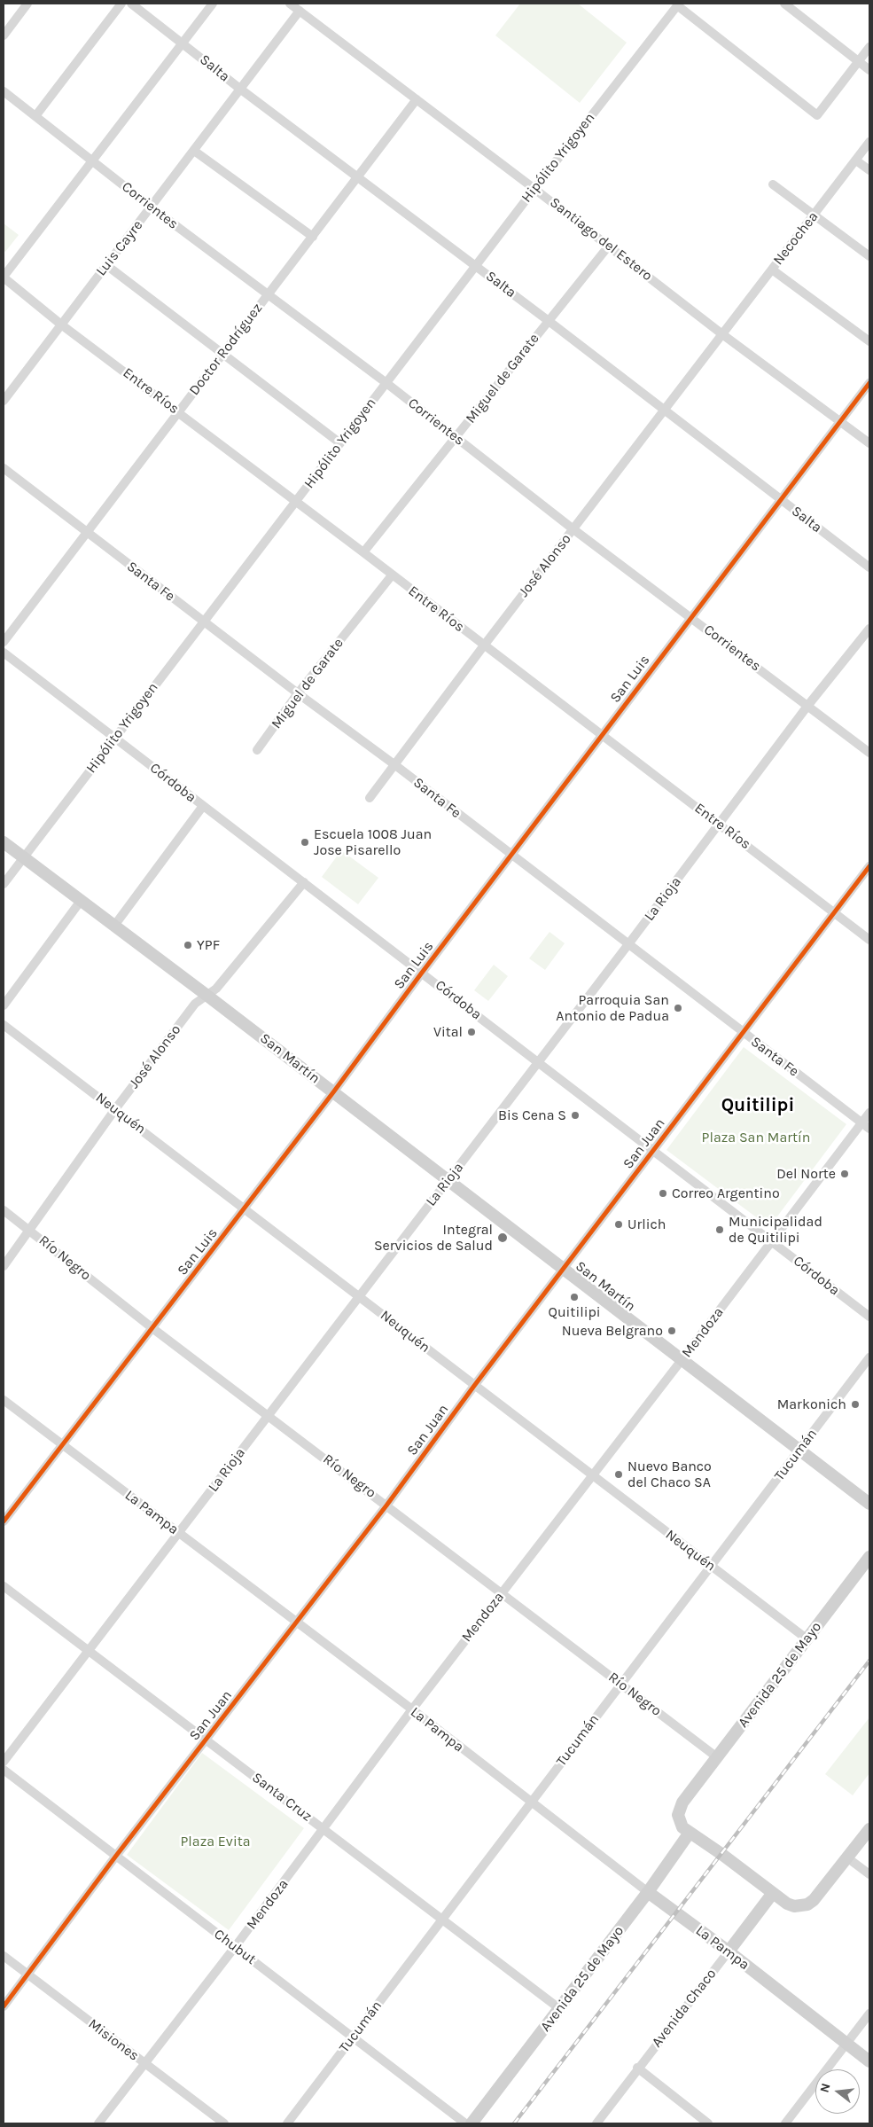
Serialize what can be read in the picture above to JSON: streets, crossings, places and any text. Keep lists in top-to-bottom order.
{
  "streets": {
    "street": [
      "Salta",
      "Hipólito Yrigoyen",
      "Corrientes",
      "Necochea",
      "Santiago del Estero",
      "Luis Cayre",
      "Doctor Rodríguez",
      "Miguel de Garate",
      "Entre Ríos",
      "José Alonso",
      "Santa Fe",
      "San Luis",
      "Córdoba",
      "La Rioja",
      "San Martín",
      "Neuquén",
      "San Juan",
      "Río Negro",
      "Mendoza",
      "Tucumán",
      "La Pampa",
      "Avenida 25 de Mayo",
      "Santa Cruz",
      "Chubut",
      "Avenida Chaco",
      "Misiones"
    ]
  },
  "crossings": [
    ["Salta", "Hipólito Yrigoyen"],
    ["Salta", "Luis Cayre"],
    ["Salta", "Doctor Rodríguez"],
    ["Salta", "Miguel de Garate"],
    ["Salta", "José Alonso"],
    ["Salta", "San Luis"],
    ["Hipólito Yrigoyen", "Corrientes"],
    ["Hipólito Yrigoyen", "Santiago del Estero"],
    ["Hipólito Yrigoyen", "Entre Ríos"],
    ["Hipólito Yrigoyen", "Santa Fe"],
    ["Hipólito Yrigoyen", "Córdoba"],
    ["Hipólito Yrigoyen", "San Martín"],
    ["Corrientes", "Luis Cayre"],
    ["Corrientes", "Doctor Rodríguez"],
    ["Corrientes", "Miguel de Garate"],
    ["Corrientes", "José Alonso"],
    ["Corrientes", "San Luis"],
    ["Corrientes", "La Rioja"],
    ["Necochea", "Santiago del Estero"],
    ["Necochea", "José Alonso"],
    ["Santiago del Estero", "Luis Cayre"],
    ["Santiago del Estero", "Doctor Rodríguez"],
    ["Santiago del Estero", "Miguel de Garate"],
    ["Santiago del Estero", "José Alonso"],
    ["Santiago del Estero", "San Luis"],
    ["Luis Cayre", "Entre Ríos"],
    ["Doctor Rodríguez", "Entre Ríos"],
    ["Doctor Rodríguez", "Santa Fe"],
    ["Miguel de Garate", "Entre Ríos"],
    ["Miguel de Garate", "Santa Fe"],
    ["Entre Ríos", "José Alonso"],
    ["Entre Ríos", "San Luis"],
    ["Entre Ríos", "La Rioja"],
    ["Entre Ríos", "San Juan"],
    ["José Alonso", "Santa Fe"],
    ["José Alonso", "Córdoba"],
    ["José Alonso", "San Martín"],
    ["José Alonso", "Neuquén"],
    ["José Alonso", "Río Negro"],
    ["Santa Fe", "San Luis"],
    ["Santa Fe", "La Rioja"],
    ["Santa Fe", "San Juan"],
    ["Santa Fe", "Mendoza"],
    ["San Luis", "Córdoba"],
    ["San Luis", "San Martín"],
    ["San Luis", "Neuquén"],
    ["San Luis", "Río Negro"],
    ["San Luis", "La Pampa"],
    ["Córdoba", "La Rioja"],
    ["Córdoba", "San Juan"],
    ["Córdoba", "Mendoza"],
    ["La Rioja", "San Martín"],
    ["La Rioja", "Neuquén"],
    ["La Rioja", "Río Negro"],
    ["La Rioja", "La Pampa"],
    ["La Rioja", "Santa Cruz"],
    ["San Martín", "San Juan"],
    ["San Martín", "Mendoza"],
    ["San Martín", "Tucumán"],
    ["Neuquén", "San Juan"],
    ["Neuquén", "Mendoza"],
    ["Neuquén", "Tucumán"],
    ["Neuquén", "Avenida 25 de Mayo"],
    ["San Juan", "Río Negro"],
    ["San Juan", "La Pampa"],
    ["San Juan", "Santa Cruz"],
    ["San Juan", "Chubut"],
    ["San Juan", "Misiones"],
    ["Río Negro", "Mendoza"],
    ["Río Negro", "Tucumán"],
    ["Río Negro", "Avenida 25 de Mayo"],
    ["Mendoza", "La Pampa"],
    ["Mendoza", "Santa Cruz"],
    ["Mendoza", "Chubut"],
    ["Mendoza", "Misiones"],
    ["Tucumán", "La Pampa"],
    ["Tucumán", "Santa Cruz"],
    ["Tucumán", "Chubut"],
    ["La Pampa", "Avenida 25 de Mayo"],
    ["La Pampa", "Avenida Chaco"],
    ["Avenida 25 de Mayo", "Santa Cruz"]
  ],
  "districts": ["Quitilipi"],
  "parks": ["Plaza San Martín", "Plaza Evita"],
  "places": [
    "Escuela 1008 Juan Jose Pisarello",
    "YPF",
    "Parroquia San Antonio de Padua",
    "Vital",
    "Bis Cena S",
    "Del Norte",
    "Correo Argentino",
    "Urlich",
    "Municipalidad de Quitilipi",
    "Integral Servicios de Salud",
    "Quitilipi",
    "Nueva Belgrano",
    "Markonich",
    "Nuevo Banco del Chaco SA"
  ],
  "north": "left"
}
